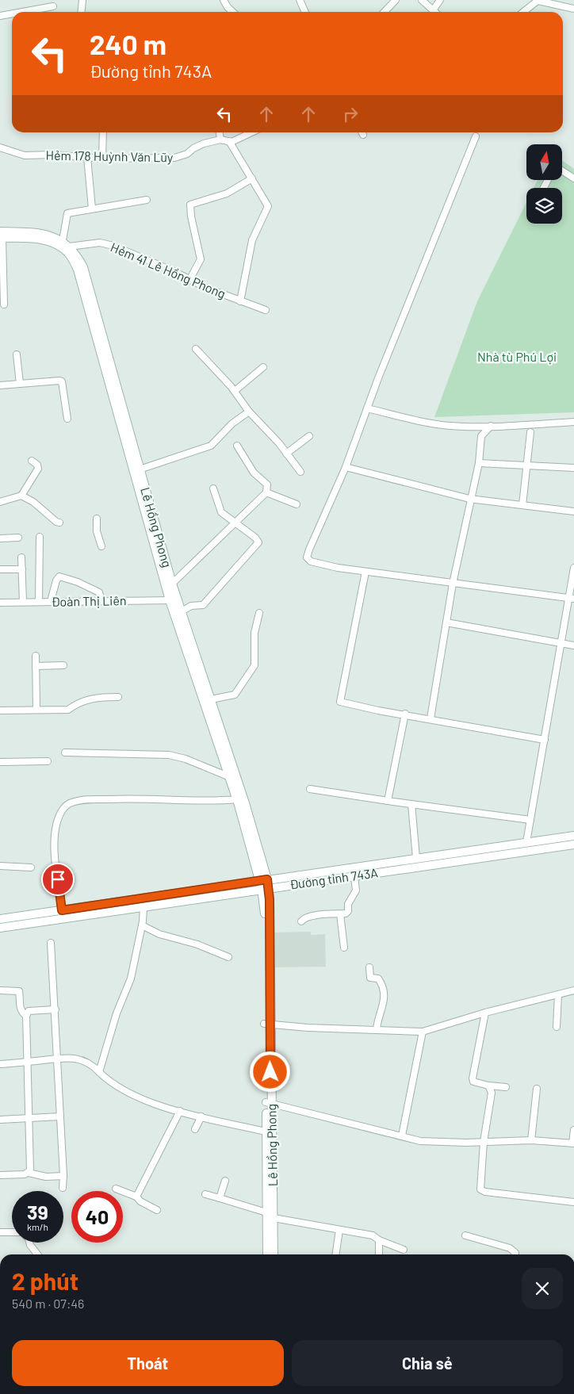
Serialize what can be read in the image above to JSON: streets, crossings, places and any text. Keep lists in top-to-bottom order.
{
  "streets": {
    "street": [
      "Hẻm 178 Huỳnh Văn Lũy",
      "Hẻm 41 Lê Hồng Phong",
      "Lê Hồng Phong",
      "Đoàn Thị Liên",
      "Đường tỉnh 743A"
    ]
  },
  "crossings": [
    ["Hẻm 41 Lê Hồng Phong", "Lê Hồng Phong"],
    ["Lê Hồng Phong", "Đoàn Thị Liên"],
    ["Lê Hồng Phong", "Đường tỉnh 743A"]
  ],
  "parks": ["Nhà tù Phú Lợi"],
  "north": "top",
  "page": {
    "turn": ["240 m", "Đường tỉnh 743A"],
    "speed": "39 km/h",
    "limit": "40",
    "heading": ["2 phút", "540 m · 07:46"],
    "buttons": ["Thoát", "Chia sẻ"]
  }
}
